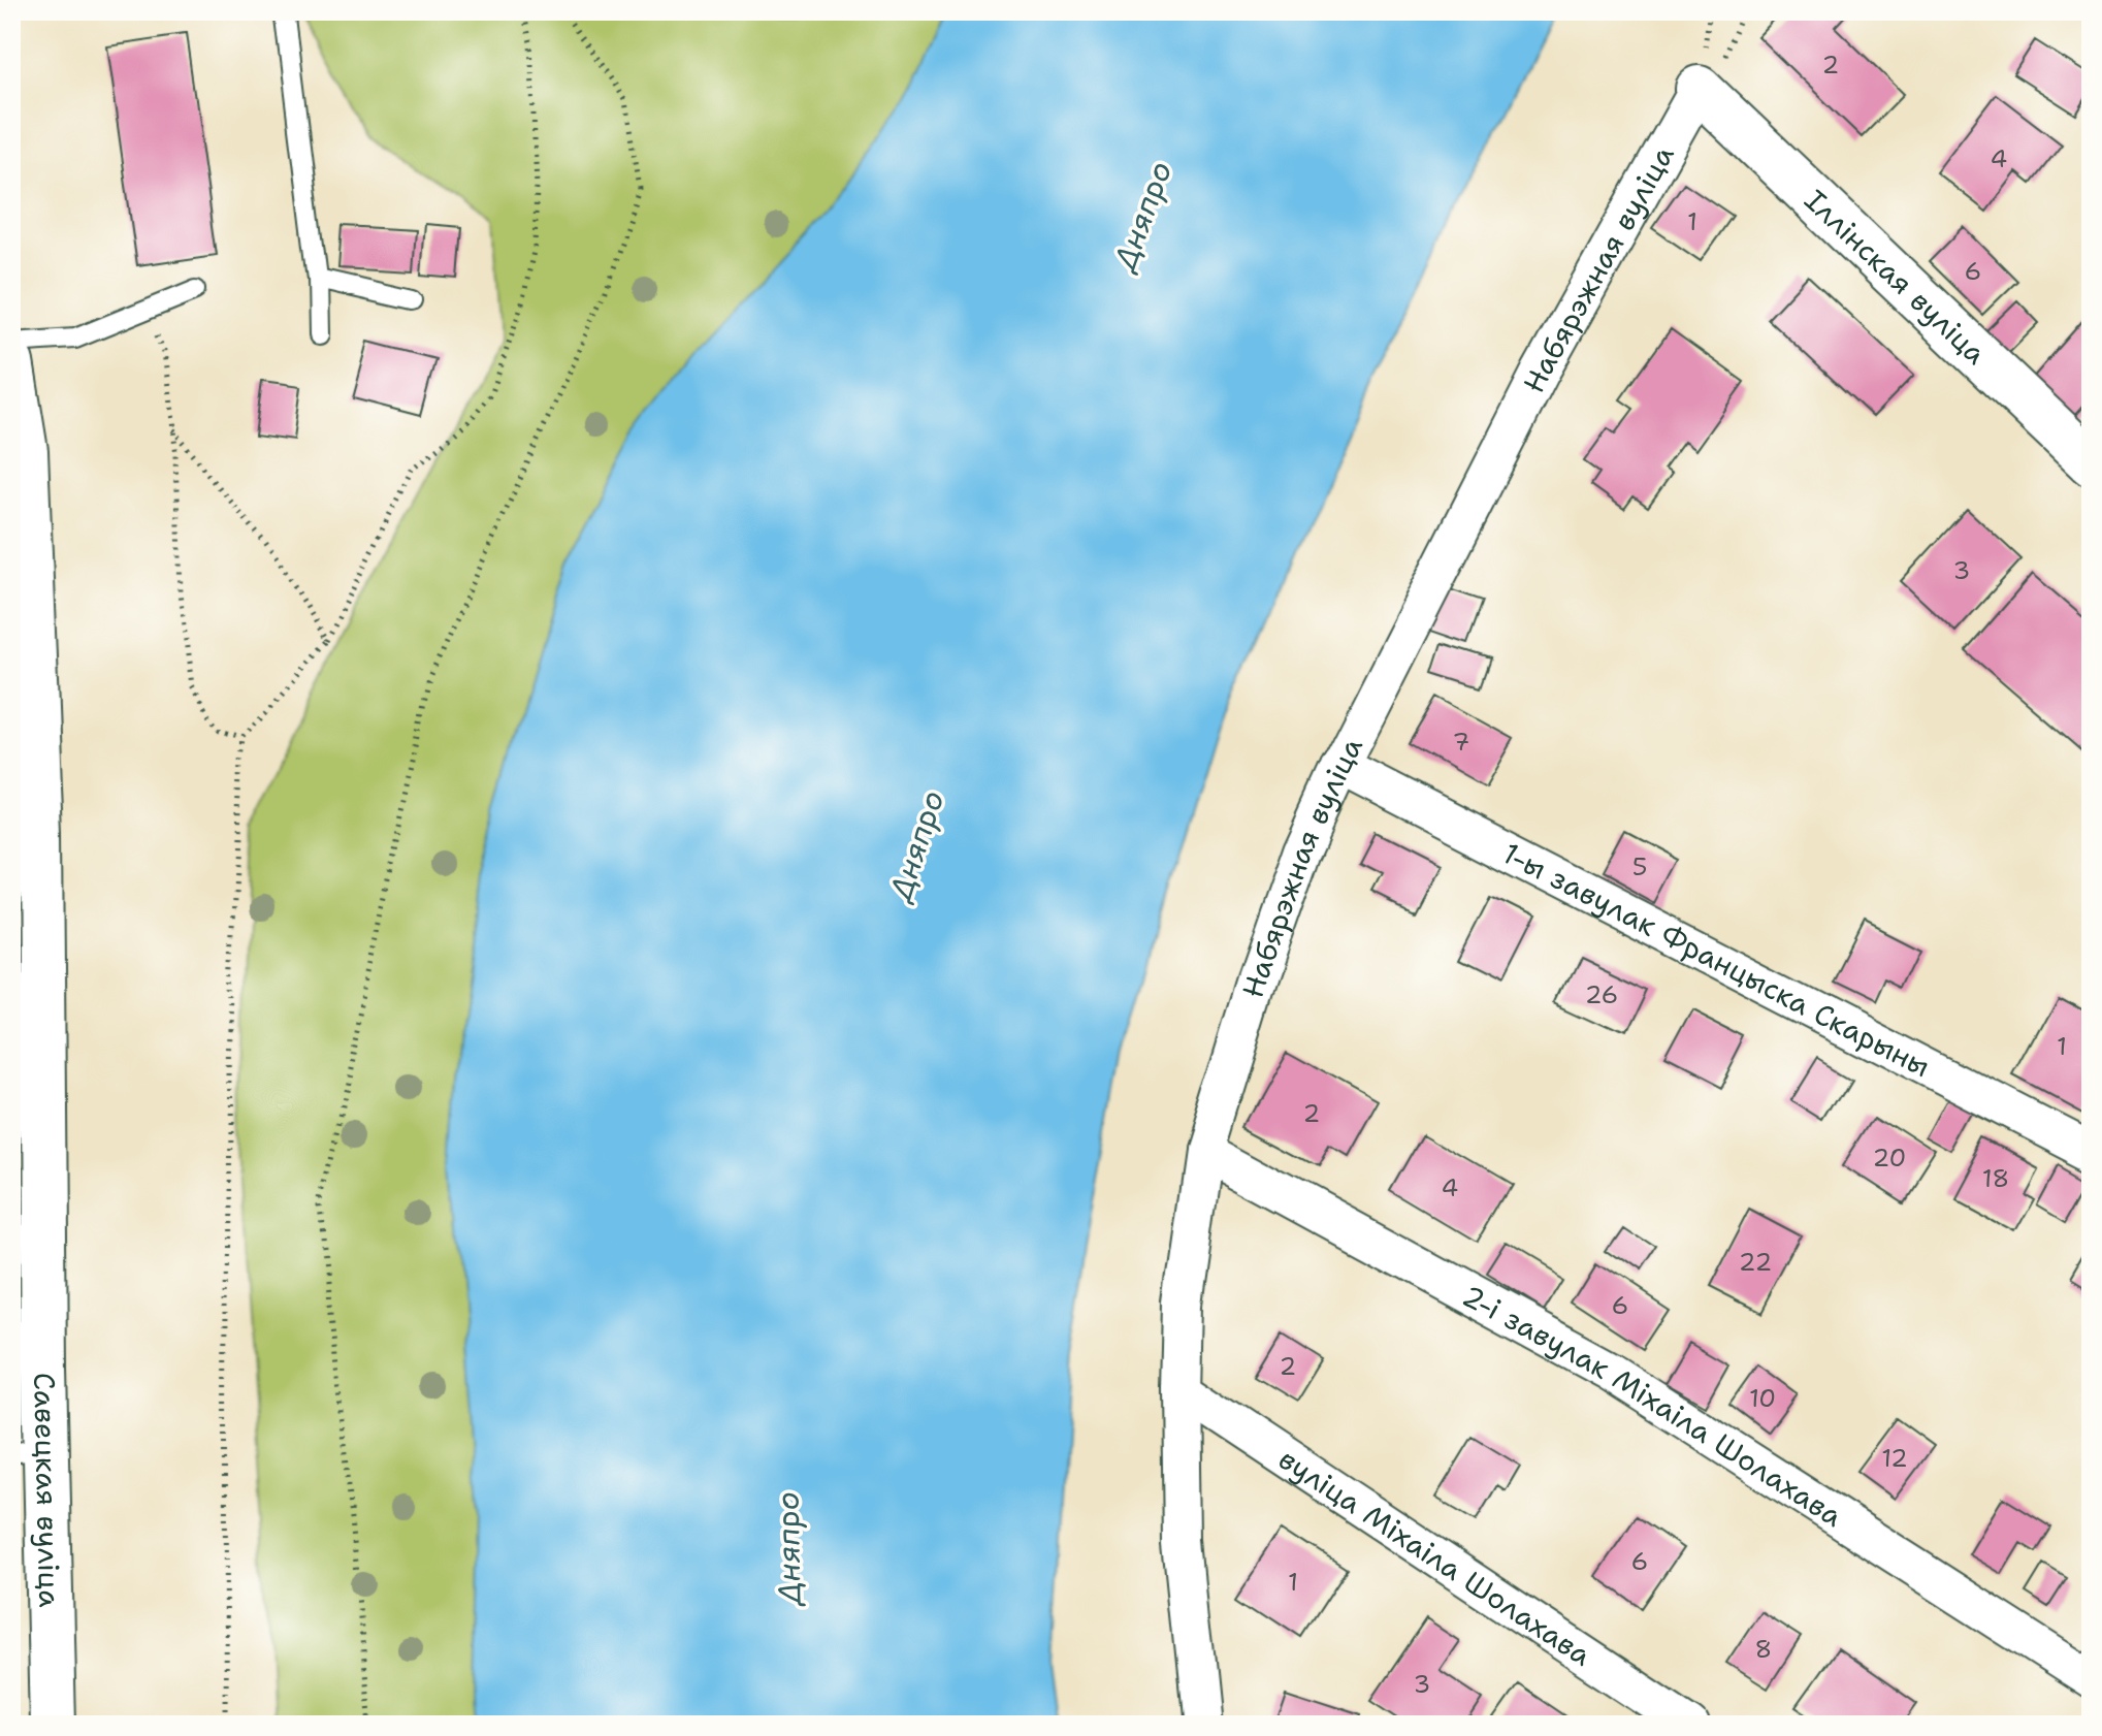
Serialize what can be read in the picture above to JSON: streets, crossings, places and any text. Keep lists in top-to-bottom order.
{
  "streets": {
    "main road": ["Іллінская вуліца", "Савецкая вуліца"],
    "street": [
      "Набярэжная вуліца",
      "1-ы завулак Францыска Скарыны",
      "2-і завулак Міхаіла Шолахава",
      "вуліца Міхаіла Шолахава"
    ]
  },
  "crossings": [
    ["Набярэжная вуліца", "Іллінская вуліца"],
    ["Набярэжная вуліца", "1-ы завулак Францыска Скарыны"],
    ["Набярэжная вуліца", "2-і завулак Міхаіла Шолахава"],
    ["Набярэжная вуліца", "вуліца Міхаіла Шолахава"]
  ],
  "water": ["Дняпро"],
  "house_numbers": [
    "2",
    "4",
    "1",
    "6",
    "3",
    "7",
    "5",
    "26",
    "1",
    "2",
    "20",
    "18",
    "4",
    "22",
    "6",
    "2",
    "10",
    "12",
    "6",
    "1",
    "8",
    "3"
  ]
}
